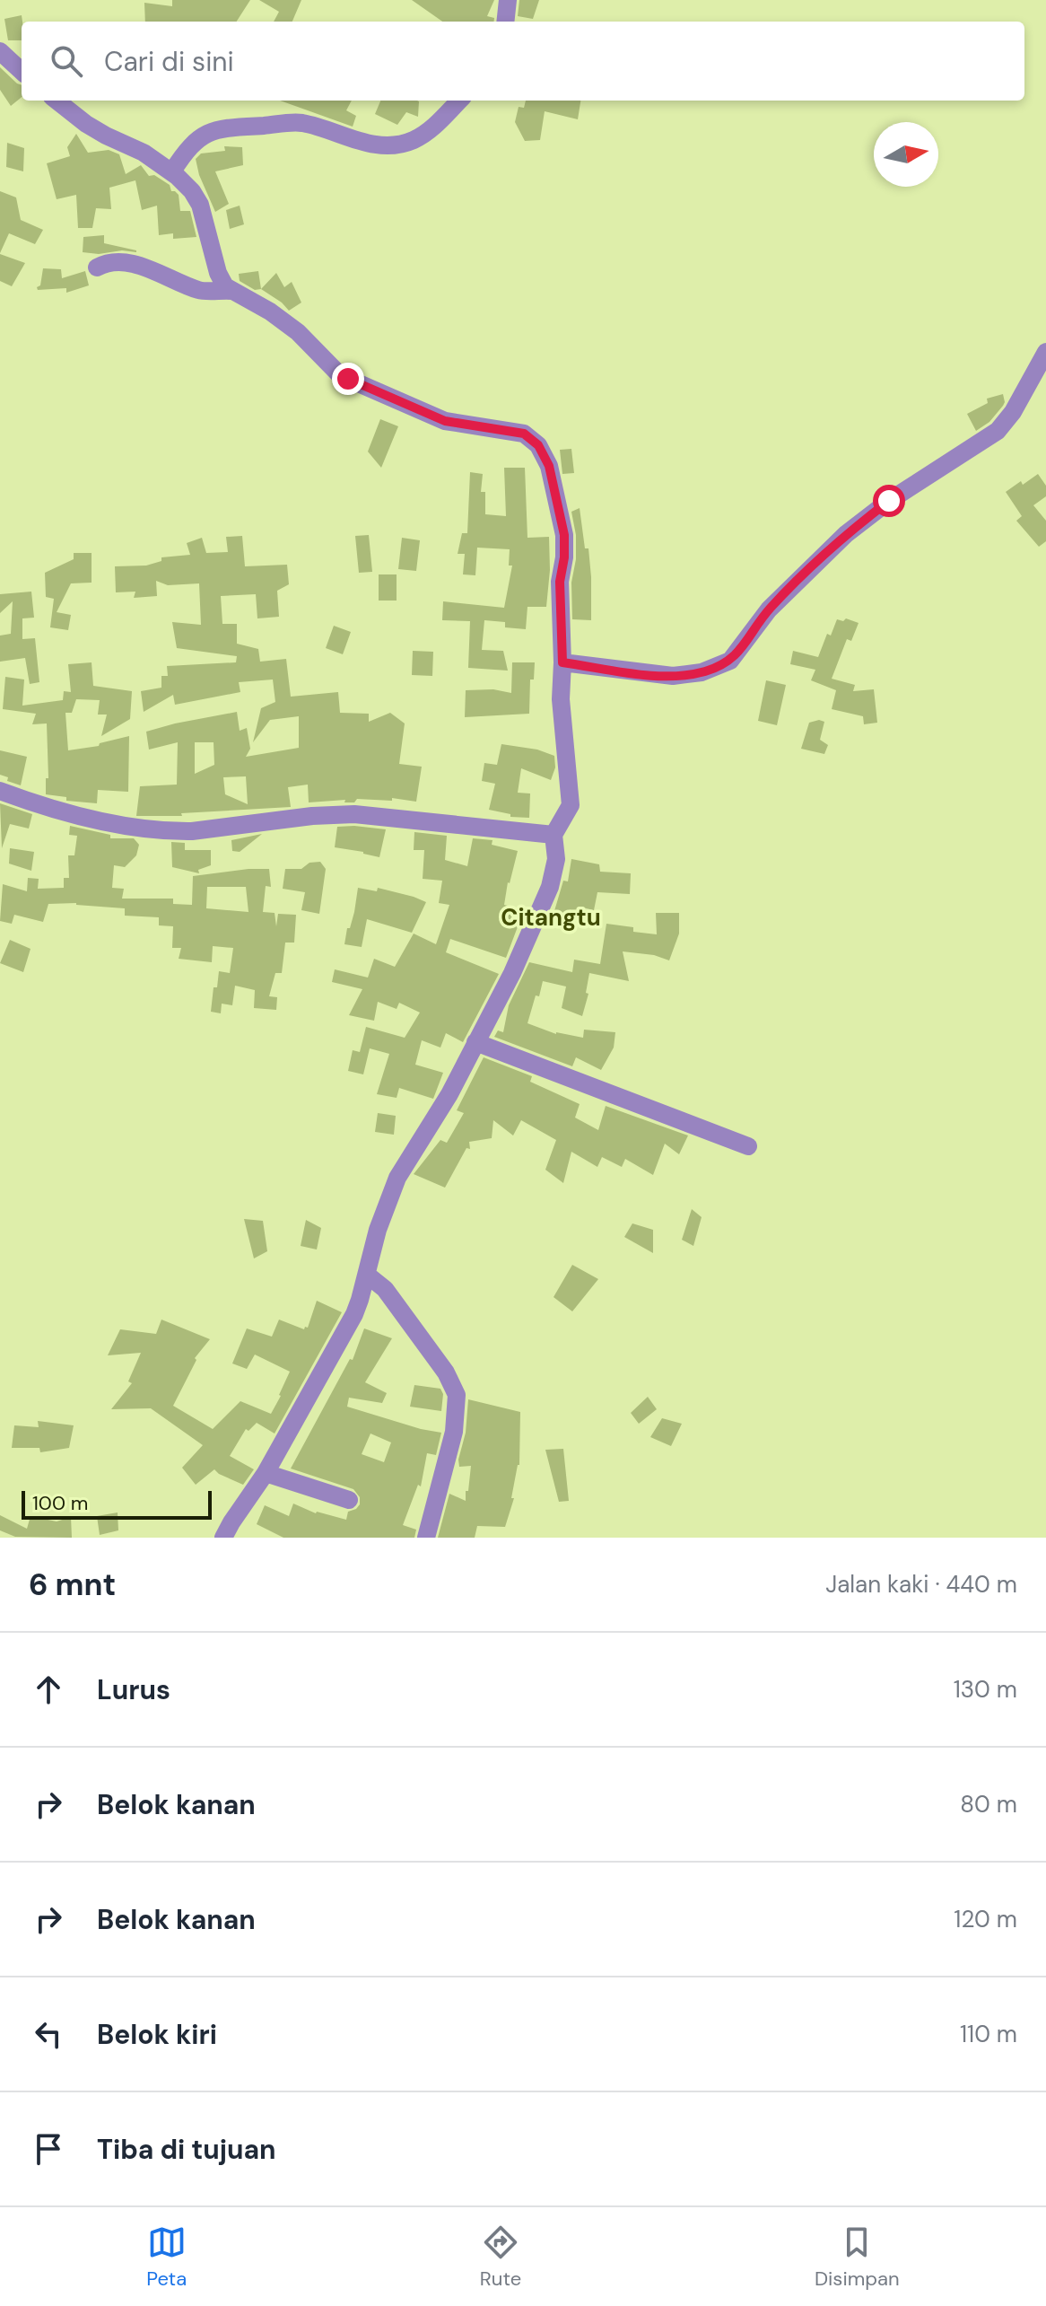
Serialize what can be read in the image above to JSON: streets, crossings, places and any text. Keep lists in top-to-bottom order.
{
  "districts": ["Citangtu"],
  "scale_bar": "100 m",
  "north": "right",
  "page": {
    "search": "Cari di sini",
    "scale": "100 m",
    "heading": ["6 mnt", "Jalan kaki · 440 m"],
    "list": [
      ["Lurus", "130 m"],
      ["Belok kanan", "80 m"],
      ["Belok kanan", "120 m"],
      ["Belok kiri", "110 m"],
      "Tiba di tujuan"
    ],
    "nav": ["Peta", "Rute", "Disimpan"]
  }
}
